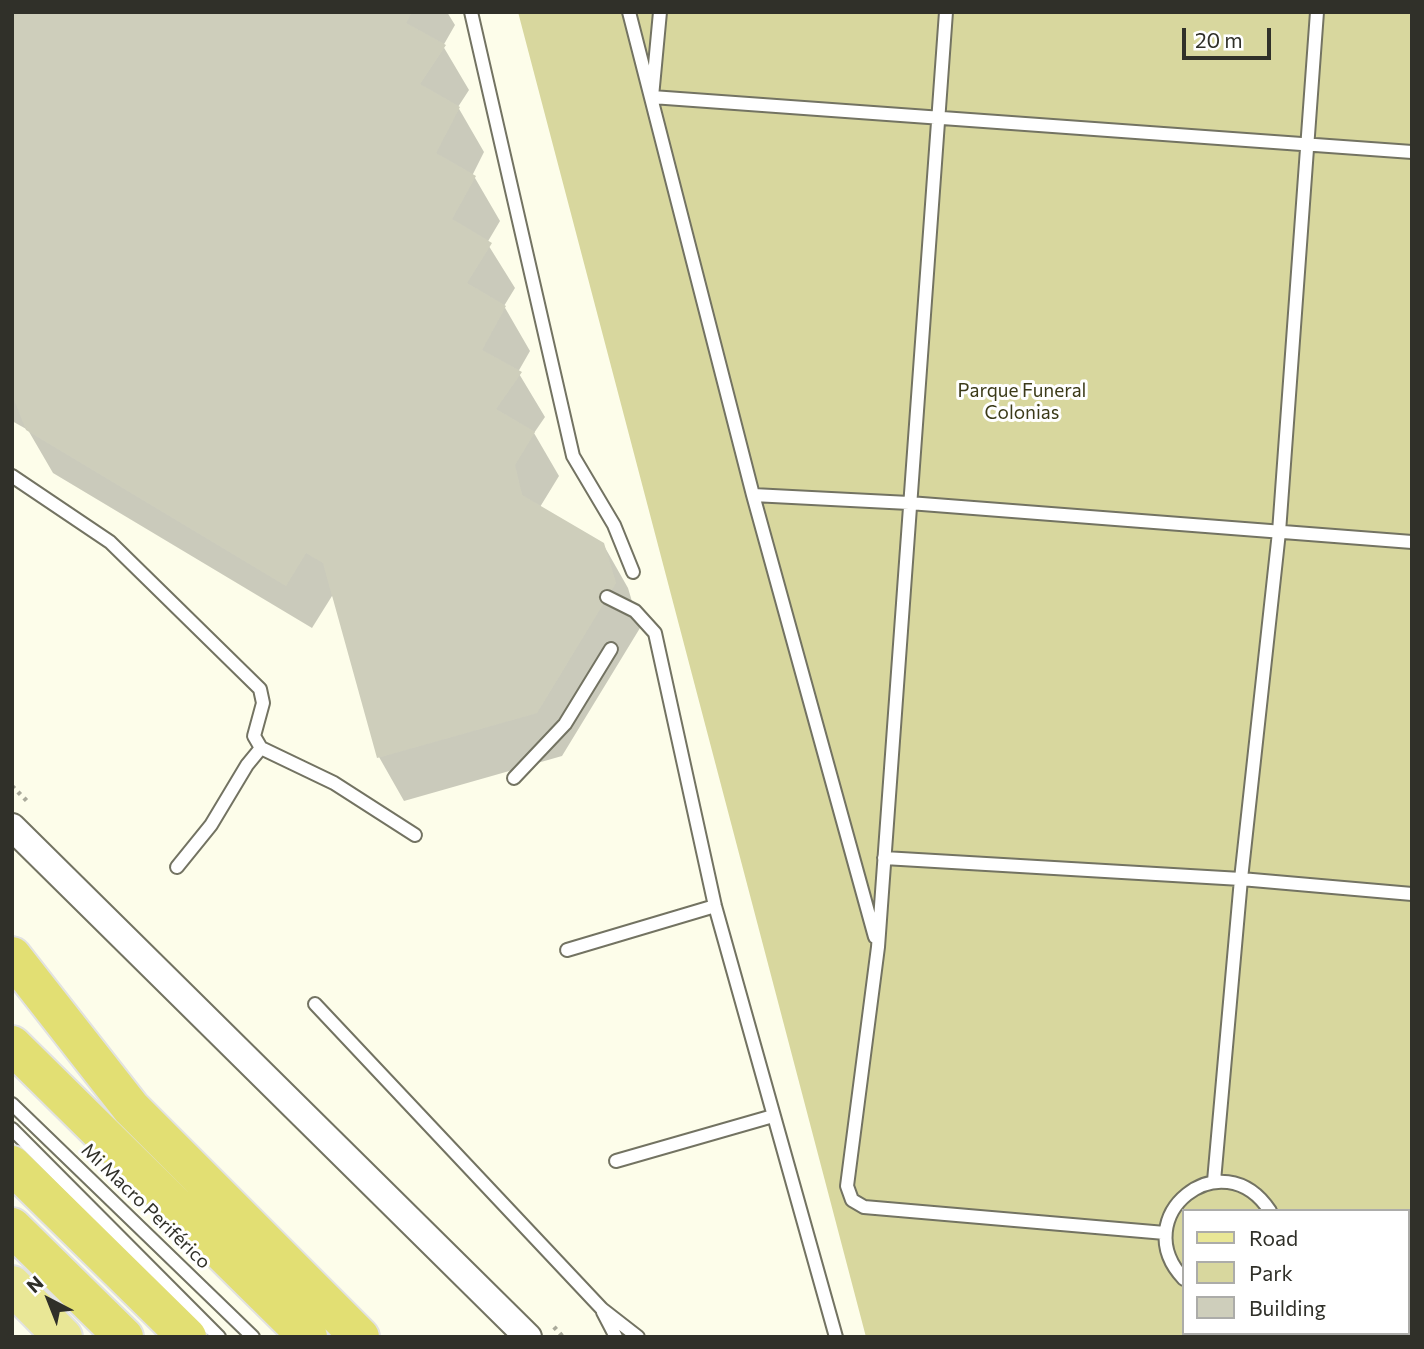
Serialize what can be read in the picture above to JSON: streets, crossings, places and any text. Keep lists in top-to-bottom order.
{
  "streets": {
    "lane": ["Mi Macro Periférico"]
  },
  "parks": ["Parque Funeral Colonias"],
  "legend": ["Road", "Park", "Building"],
  "scale_bar": "20 m",
  "north": "top left"
}
